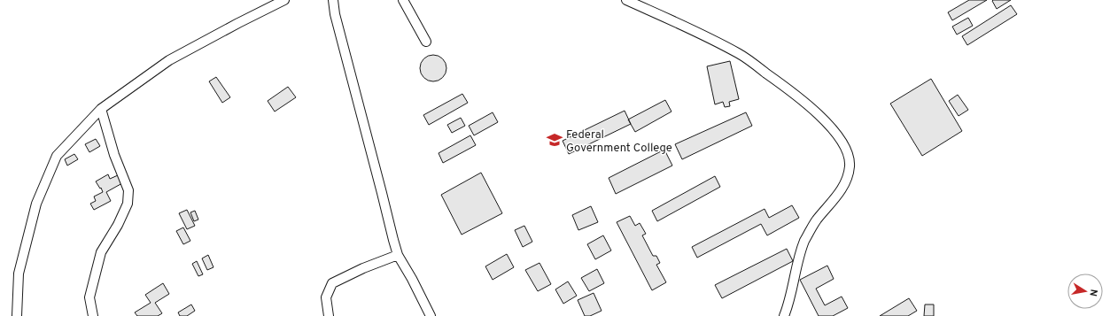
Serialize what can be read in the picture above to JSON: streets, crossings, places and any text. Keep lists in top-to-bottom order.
{
  "places": {
    "school or university": ["Federal Government College"]
  },
  "north": "right"
}
